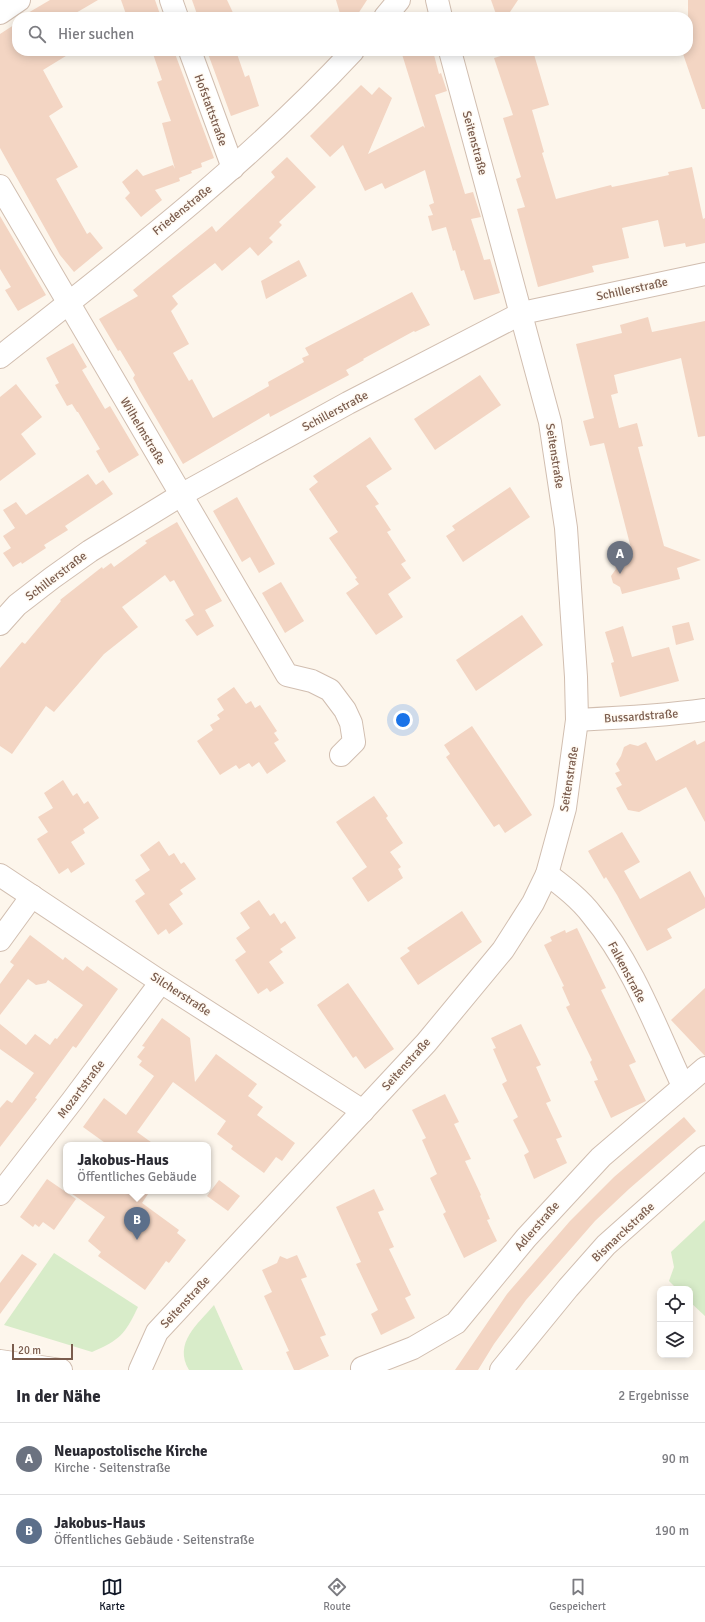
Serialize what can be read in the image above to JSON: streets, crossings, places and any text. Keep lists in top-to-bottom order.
{
  "streets": {
    "street": [
      "Hofstattstraße",
      "Seitenstraße",
      "Friedenstraße",
      "Schillerstraße",
      "Wilhelmstraße",
      "Bussardstraße",
      "Falkenstraße",
      "Silcherstraße",
      "Mozartstraße",
      "Adlerstraße",
      "Bismarckstraße"
    ]
  },
  "crossings": [
    ["Hofstattstraße", "Friedenstraße"],
    ["Seitenstraße", "Schillerstraße"],
    ["Seitenstraße", "Bussardstraße"],
    ["Seitenstraße", "Falkenstraße"],
    ["Seitenstraße", "Silcherstraße"],
    ["Friedenstraße", "Wilhelmstraße"],
    ["Schillerstraße", "Wilhelmstraße"],
    ["Falkenstraße", "Adlerstraße"],
    ["Silcherstraße", "Mozartstraße"]
  ],
  "scale_bar": "20 m",
  "page": {
    "search": "Hier suchen",
    "pins": ["A", "B"],
    "popup": ["Jakobus-Haus", "Öffentliches Gebäude"],
    "scale": "20 m",
    "heading": ["In der Nähe", "2 Ergebnisse"],
    "list": [
      {
        "mark": "A",
        "name": "Neuapostolische Kirche",
        "note": "Kirche · Seitenstraße",
        "value": "90 m"
      },
      {
        "mark": "B",
        "name": "Jakobus-Haus",
        "note": "Öffentliches Gebäude · Seitenstraße",
        "value": "190 m"
      }
    ],
    "nav": ["Karte", "Route", "Gespeichert"]
  }
}
